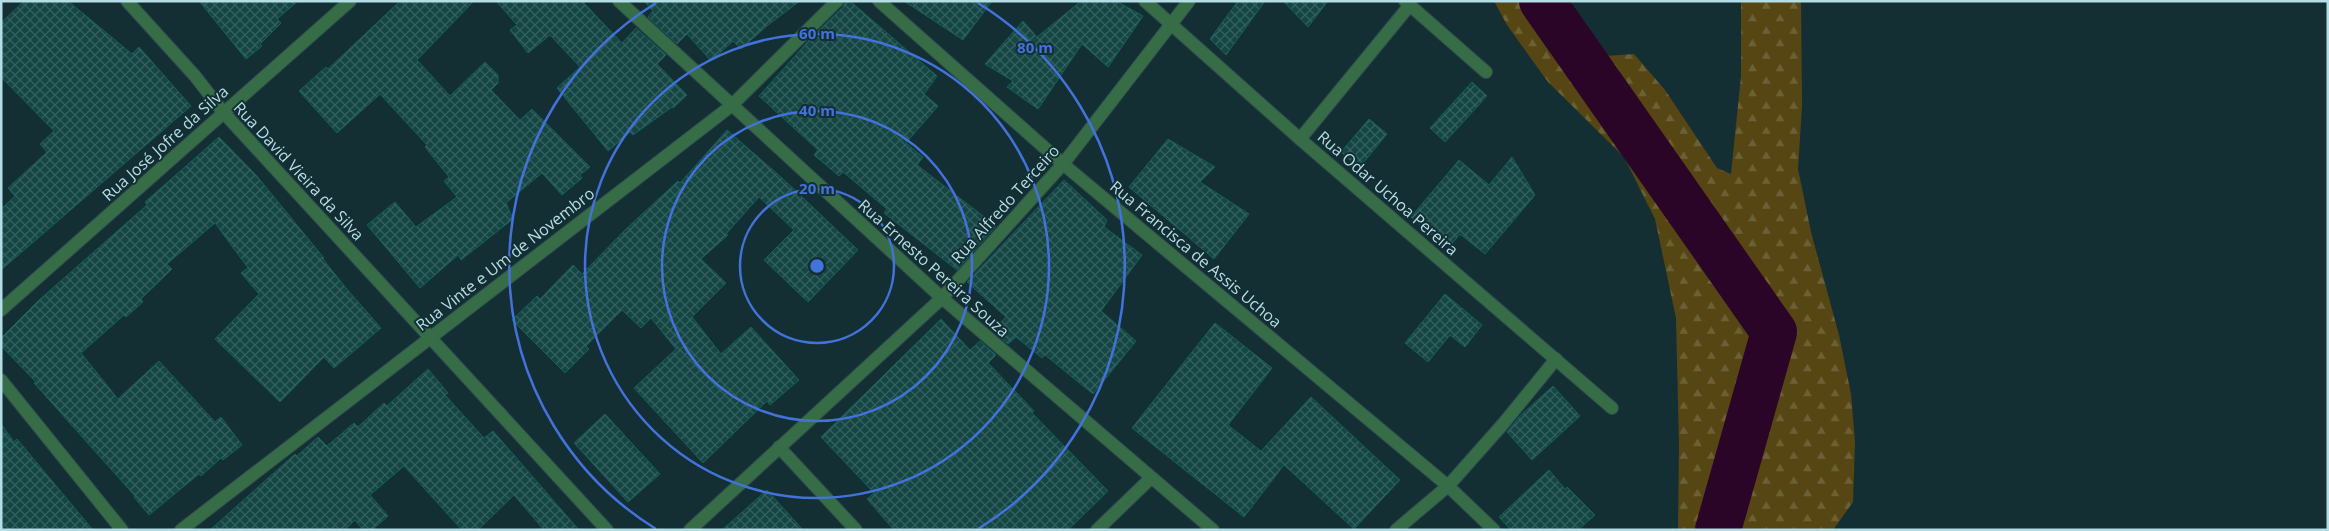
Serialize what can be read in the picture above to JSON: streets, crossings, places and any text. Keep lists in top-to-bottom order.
{
  "streets": {
    "street": [
      "Rua José Jofre da Silva",
      "Rua David Vieira da Silva",
      "Rua Odar Uchoa Pereira",
      "Rua Alfredo Terceiro",
      "Rua Francisca de Assis Uchoa",
      "Rua Vinte e Um de Novembro",
      "Rua Ernesto Pereira Souza"
    ]
  },
  "crossings": [
    ["Rua José Jofre da Silva", "Rua David Vieira da Silva"],
    ["Rua David Vieira da Silva", "Rua Vinte e Um de Novembro"],
    ["Rua Odar Uchoa Pereira", "Rua Alfredo Terceiro"],
    ["Rua Alfredo Terceiro", "Rua Francisca de Assis Uchoa"],
    ["Rua Alfredo Terceiro", "Rua Ernesto Pereira Souza"],
    ["Rua Vinte e Um de Novembro", "Rua Ernesto Pereira Souza"]
  ],
  "rings": [
    "60 m",
    "80 m",
    "40 m",
    "20 m"
  ]
}
